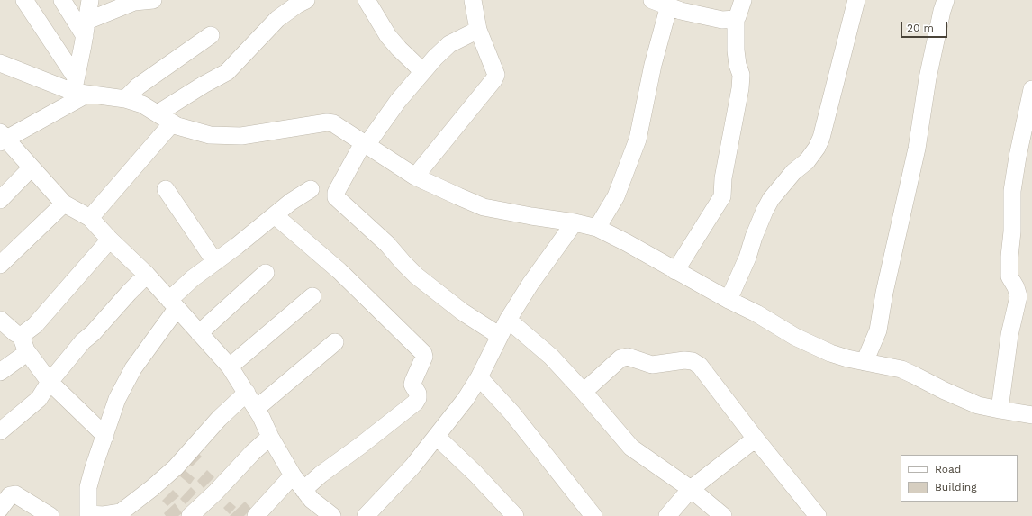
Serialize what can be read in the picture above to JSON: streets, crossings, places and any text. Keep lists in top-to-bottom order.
{
  "legend": ["Road", "Building"],
  "scale_bar": "20 m"
}
